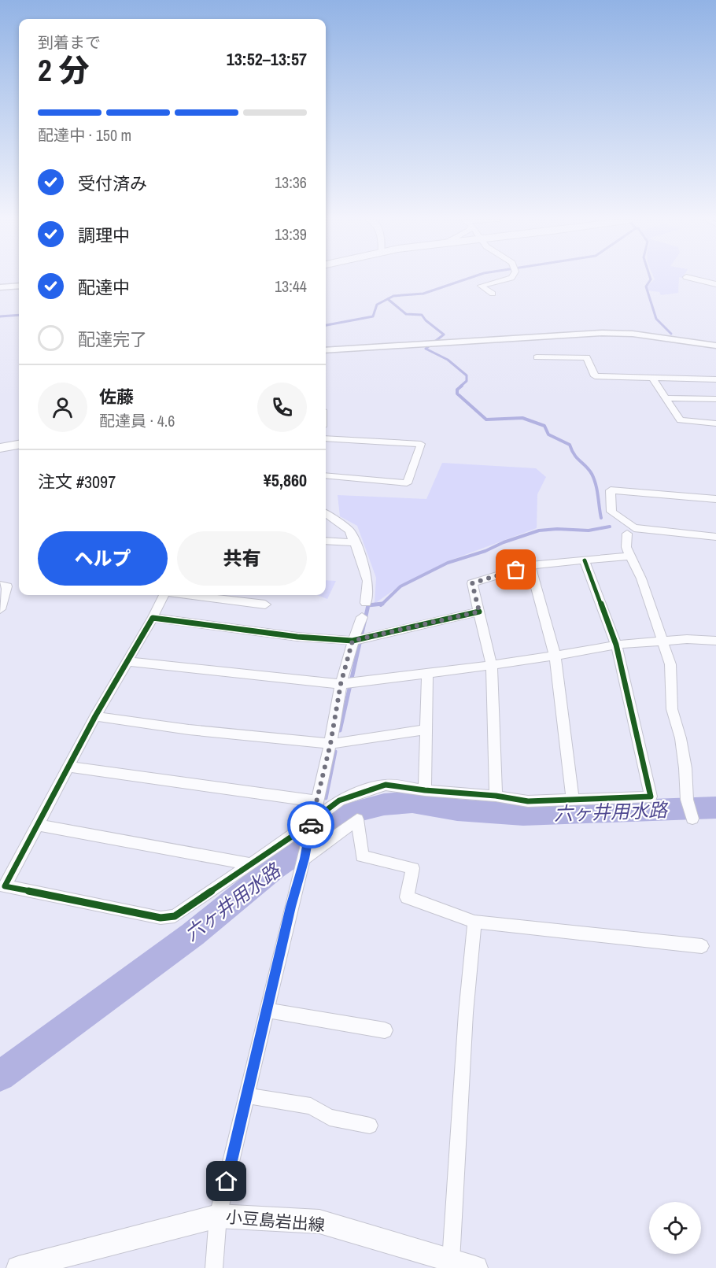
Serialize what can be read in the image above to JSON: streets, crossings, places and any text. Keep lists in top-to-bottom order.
{
  "streets": {
    "main road": ["小豆島岩出線"]
  },
  "water": ["六ヶ井用水路"],
  "page": {
    "heading": ["2 分", "到着まで", "13:52–13:57"],
    "panel": [
      "佐藤",
      "配達員 · 4.6",
      "注文 #3097",
      "¥5,860"
    ],
    "bar": "配達中 · 150 m",
    "list": [
      ["受付済み", "13:36"],
      ["調理中", "13:39"],
      ["配達中", "13:44"],
      "配達完了"
    ],
    "buttons": ["ヘルプ", "共有"]
  }
}
